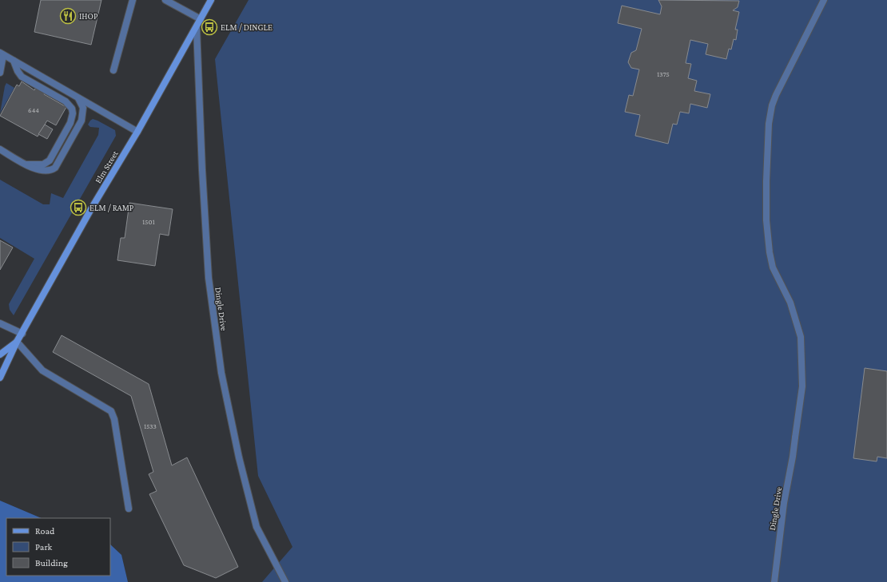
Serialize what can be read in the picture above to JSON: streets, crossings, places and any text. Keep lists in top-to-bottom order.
{
  "streets": {
    "main road": ["Elm Street"],
    "street": ["Dingle Drive"]
  },
  "crossings": [
    ["Elm Street", "Dingle Drive"]
  ],
  "places": {
    "restaurant": ["IHOP"],
    "bus stop": ["ELM / DINGLE", "ELM / RAMP"]
  },
  "house_numbers": [
    "1375",
    "644",
    "1501",
    "1533"
  ],
  "legend": ["Road", "Park", "Building"]
}
